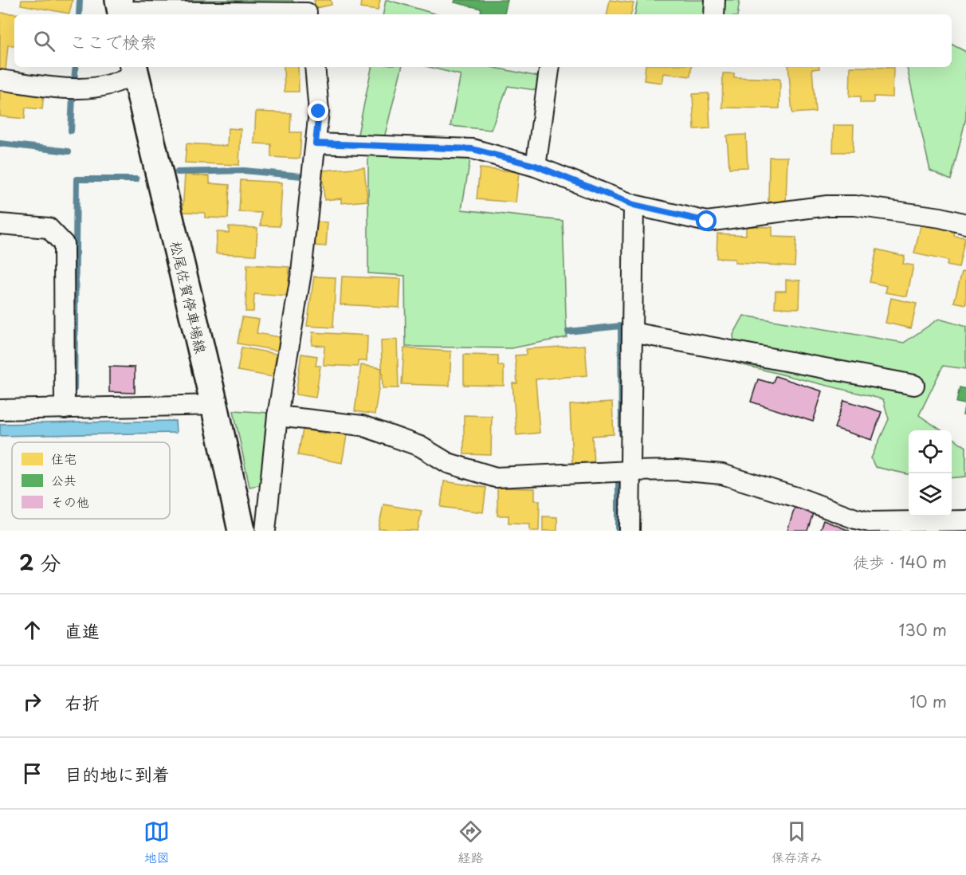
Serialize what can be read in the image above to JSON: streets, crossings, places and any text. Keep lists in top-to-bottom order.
{
  "streets": {
    "main road": ["松尾佐賀停車場線"]
  },
  "legend": ["住宅", "公共", "その他"],
  "page": {
    "search": "ここで検索",
    "heading": ["2 分", "徒歩 · 140 m"],
    "list": [
      ["直進", "130 m"],
      ["右折", "10 m"],
      "目的地に到着"
    ],
    "nav": ["地図", "経路", "保存済み"]
  }
}
